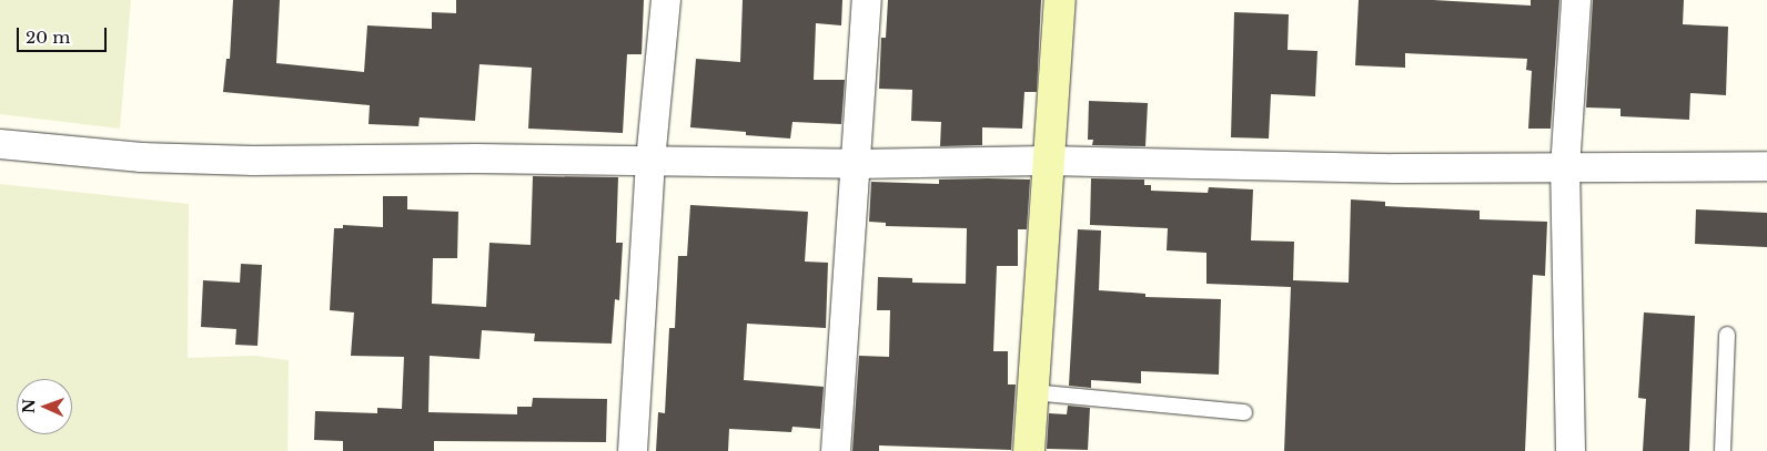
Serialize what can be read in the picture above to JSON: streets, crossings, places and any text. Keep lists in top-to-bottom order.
{
  "scale_bar": "20 m",
  "north": "left"
}
